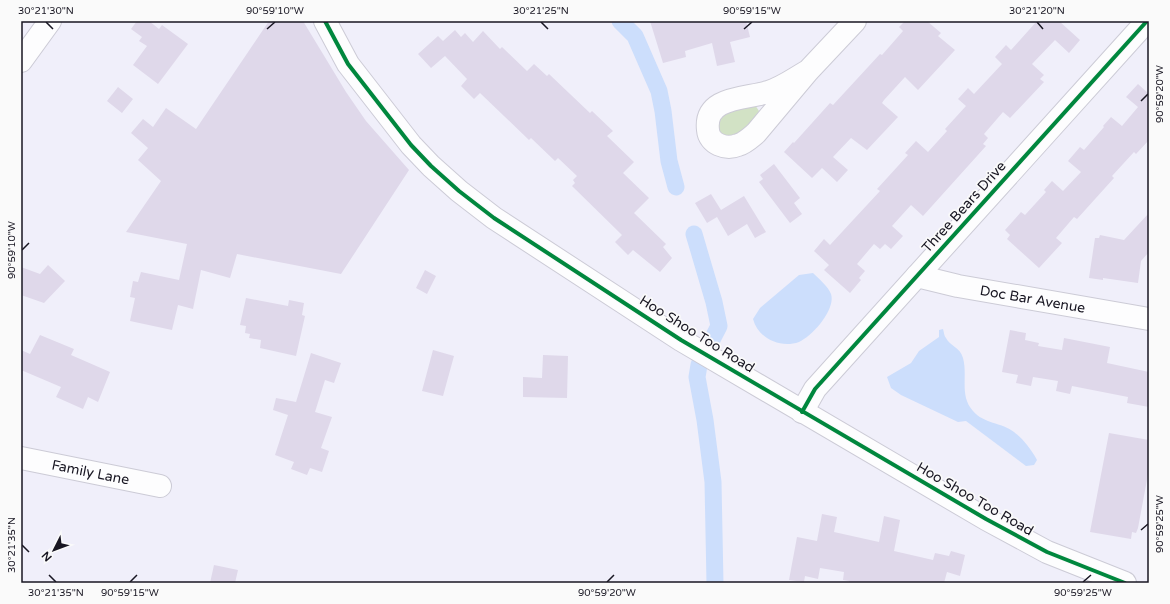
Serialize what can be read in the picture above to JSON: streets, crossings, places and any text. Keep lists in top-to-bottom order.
{
  "streets": {
    "street": [
      "Three Bears Drive",
      "Doc Bar Avenue",
      "Hoo Shoo Too Road",
      "Family Lane"
    ]
  },
  "crossings": [
    ["Three Bears Drive", "Doc Bar Avenue"],
    ["Three Bears Drive", "Hoo Shoo Too Road"]
  ],
  "north": "bottom left",
  "coordinates": [
    "30°21'30\"N",
    "90°59'10\"W",
    "30°21'25\"N",
    "90°59'15\"W",
    "30°21'20\"N",
    "90°59'20\"W",
    "90°59'25\"W",
    "30°21'35\"N"
  ]
}
